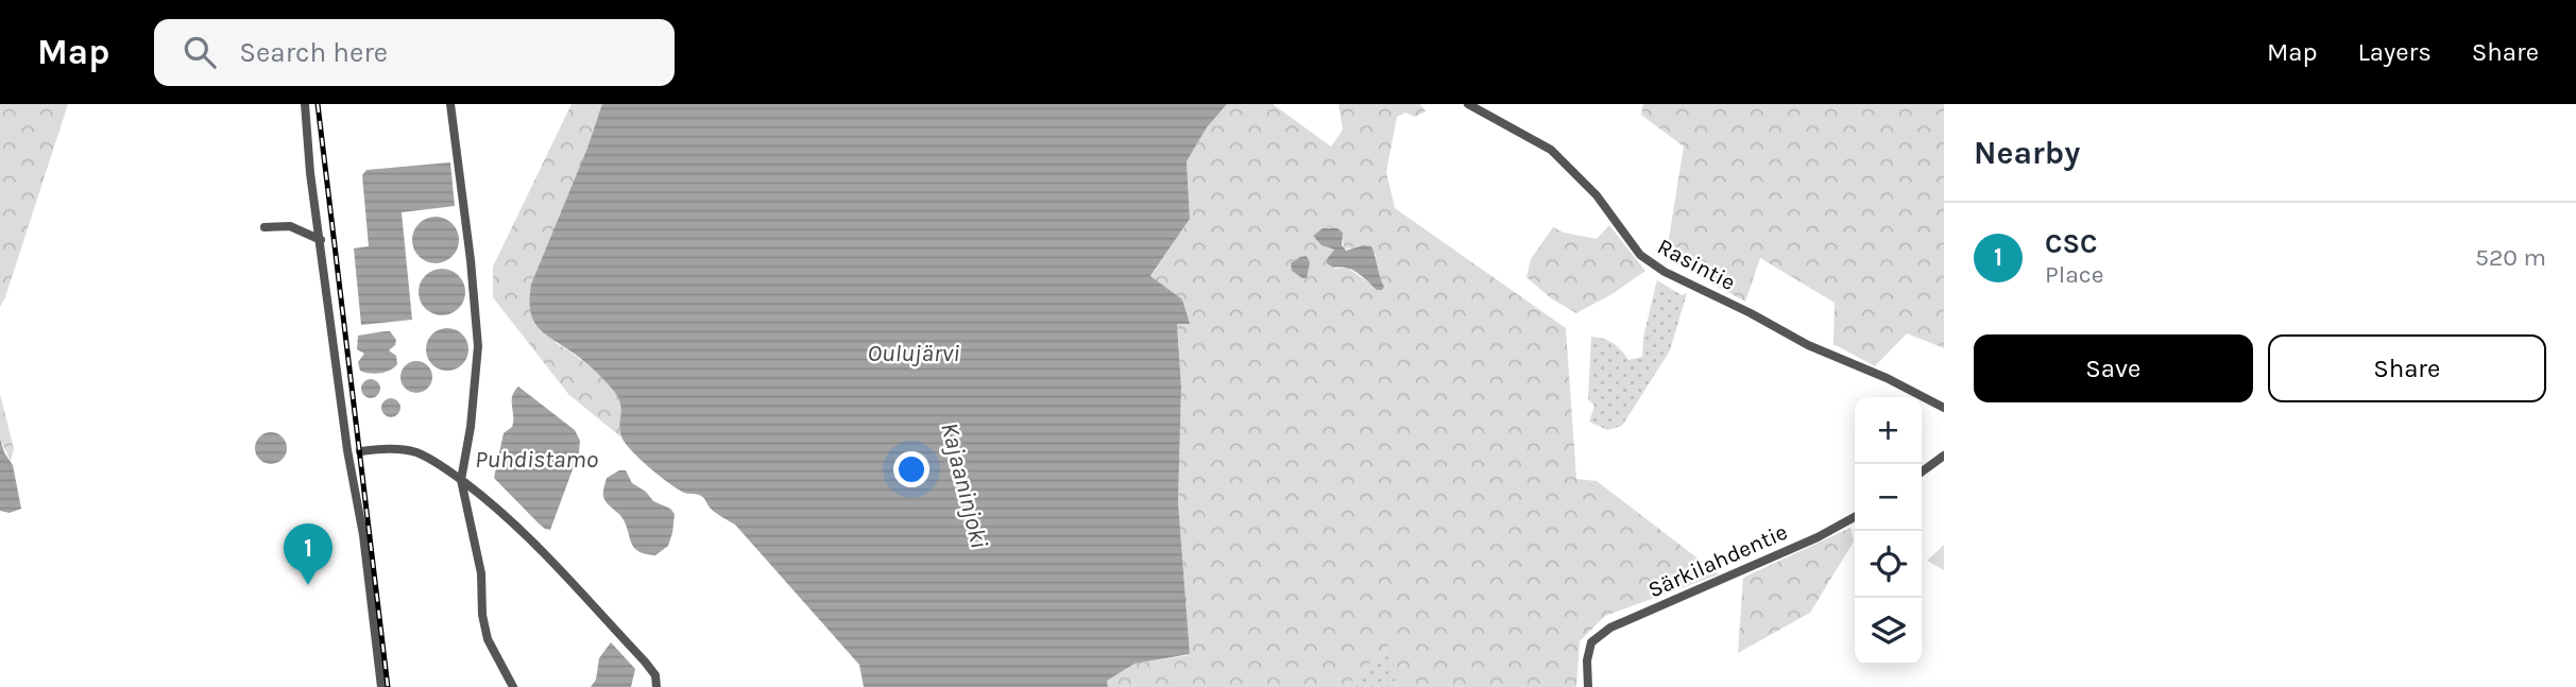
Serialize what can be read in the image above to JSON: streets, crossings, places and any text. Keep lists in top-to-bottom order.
{
  "streets": {
    "street": ["Rasintie", "Särkilahdentie"]
  },
  "water": ["Oulujärvi", "Puhdistamo", "Kajaaninjoki"],
  "page": {
    "header": "Map",
    "search": "Search here",
    "nav": ["Map", "Layers", "Share"],
    "heading": "Nearby",
    "list": [
      {
        "mark": "1",
        "name": "CSC",
        "note": "Place",
        "value": "520 m"
      }
    ],
    "buttons": ["Save", "Share"],
    "map_buttons": ["+", "−"],
    "pins": "1"
  }
}
